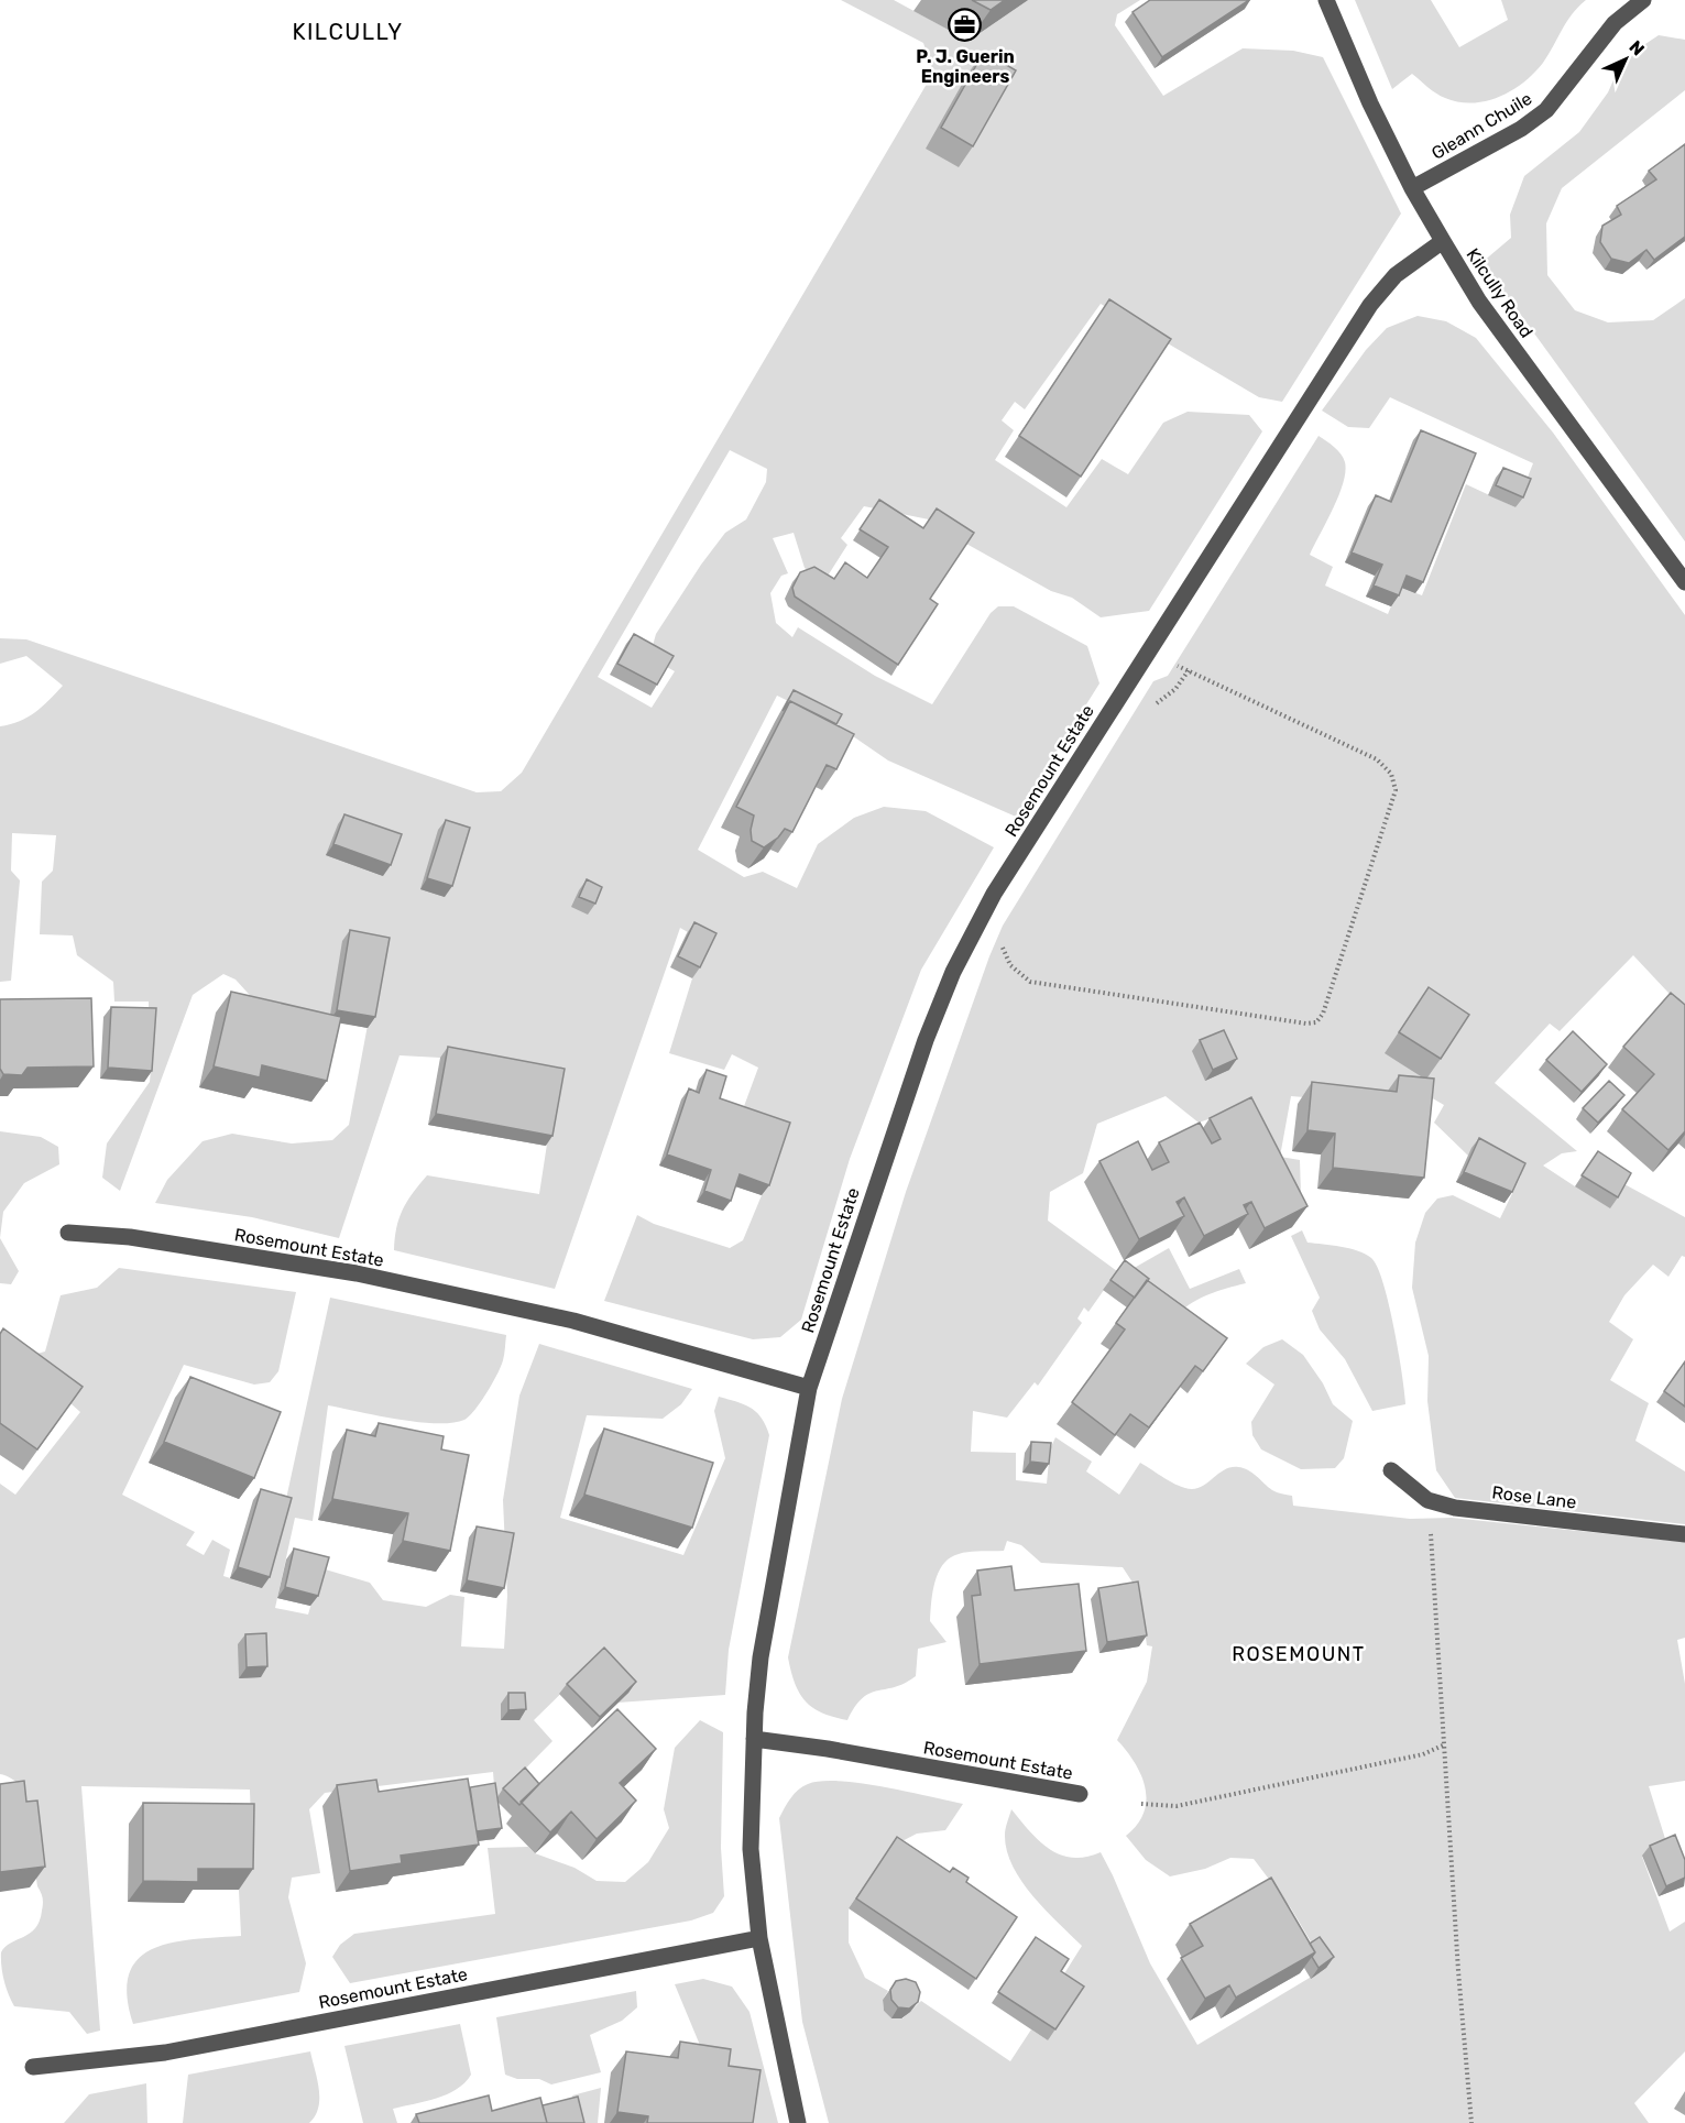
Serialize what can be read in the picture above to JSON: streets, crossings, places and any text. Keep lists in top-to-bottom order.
{
  "streets": {
    "street": [
      "Gleann Chuile",
      "Kilcully Road",
      "Rosemount Estate",
      "Rose Lane"
    ]
  },
  "crossings": [
    ["Gleann Chuile", "Kilcully Road"],
    ["Kilcully Road", "Rosemount Estate"]
  ],
  "districts": ["KILCULLY", "ROSEMOUNT"],
  "places": {
    "office": ["P. J. Guerin Engineers"]
  },
  "north": "top right"
}
